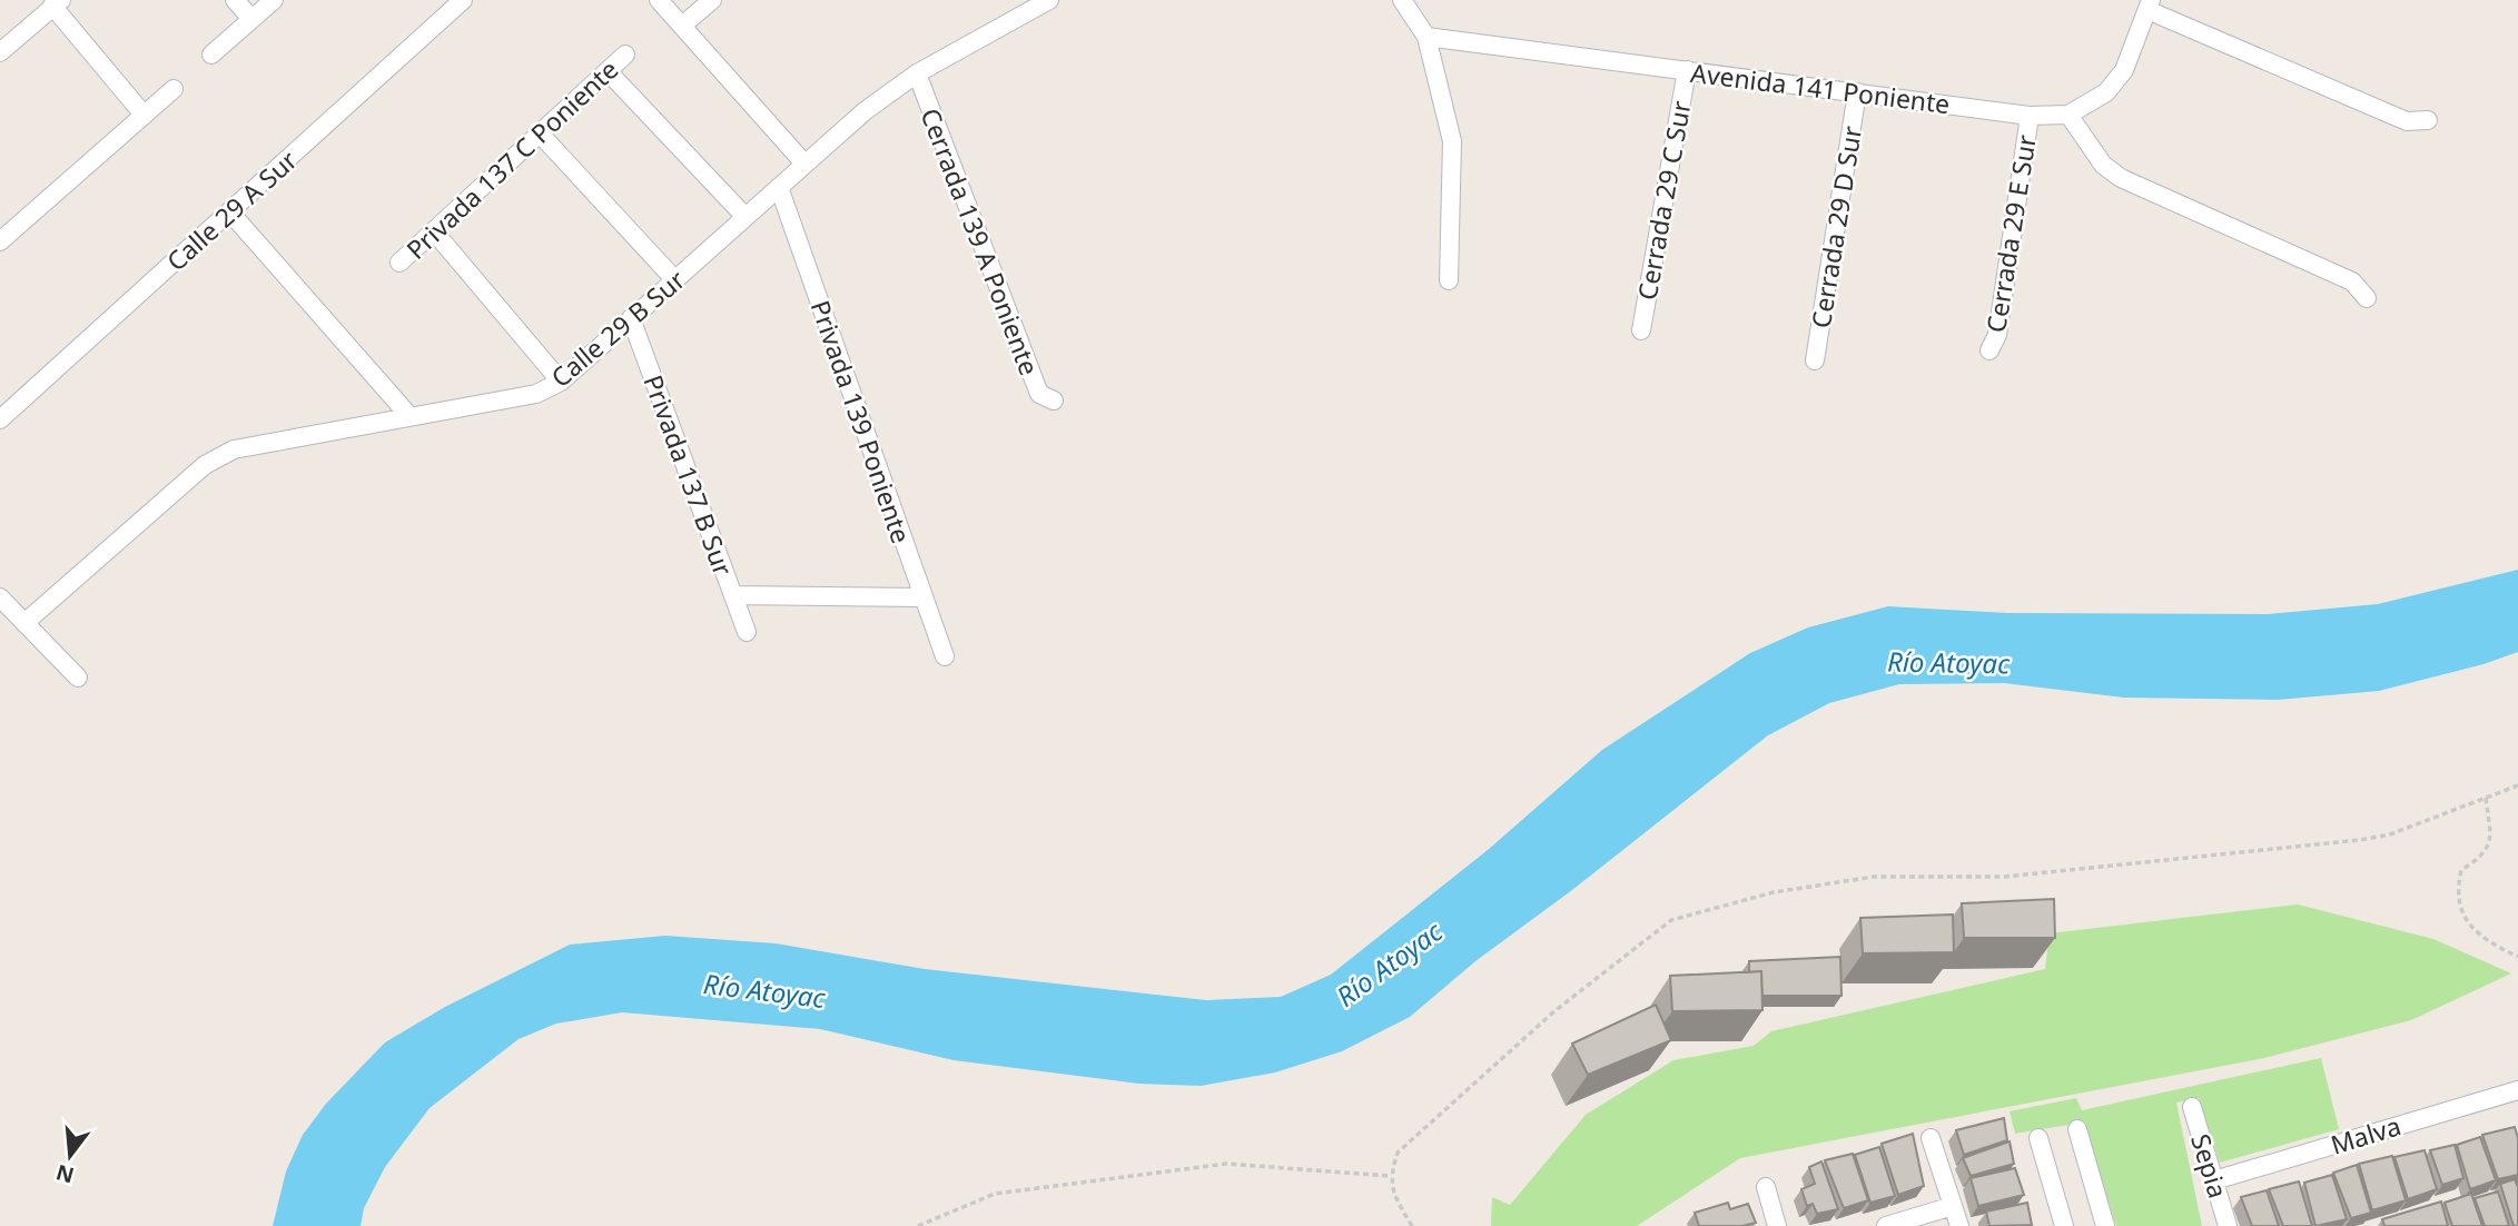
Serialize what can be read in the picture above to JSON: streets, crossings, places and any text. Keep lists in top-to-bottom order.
{
  "streets": {
    "street": [
      "Avenida 141 Poniente",
      "Privada 137 C Poniente",
      "Cerrada 29 C Sur",
      "Calle 29 A Sur",
      "Cerrada 29 D Sur",
      "Cerrada 29 E Sur",
      "Cerrada 139 A Poniente",
      "Calle 29 B Sur",
      "Privada 139 Poniente",
      "Privada 137 B Sur",
      "Malva",
      "Sepia"
    ]
  },
  "crossings": [
    ["Avenida 141 Poniente", "Cerrada 29 C Sur"],
    ["Avenida 141 Poniente", "Cerrada 29 D Sur"],
    ["Avenida 141 Poniente", "Cerrada 29 E Sur"],
    ["Cerrada 139 A Poniente", "Calle 29 B Sur"],
    ["Calle 29 B Sur", "Privada 139 Poniente"],
    ["Calle 29 B Sur", "Privada 137 B Sur"],
    ["Malva", "Sepia"]
  ],
  "water": ["Río Atoyac"],
  "north": "bottom"
}
